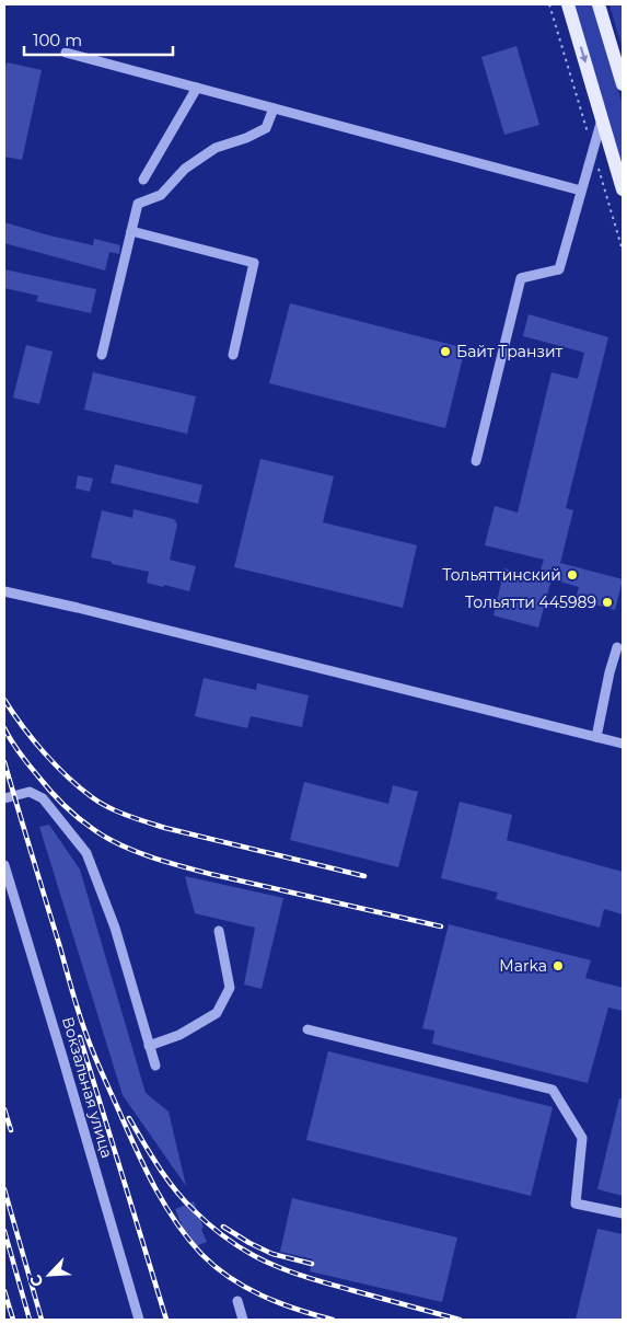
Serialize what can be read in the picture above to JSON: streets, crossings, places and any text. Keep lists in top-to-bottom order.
{
  "streets": {
    "street": ["Вокзальная улица"]
  },
  "places": [
    "Байт Транзит",
    "Тольяттинский",
    "Тольятти 445989",
    "Marka"
  ],
  "scale_bar": "100 m",
  "north": "bottom left"
}
